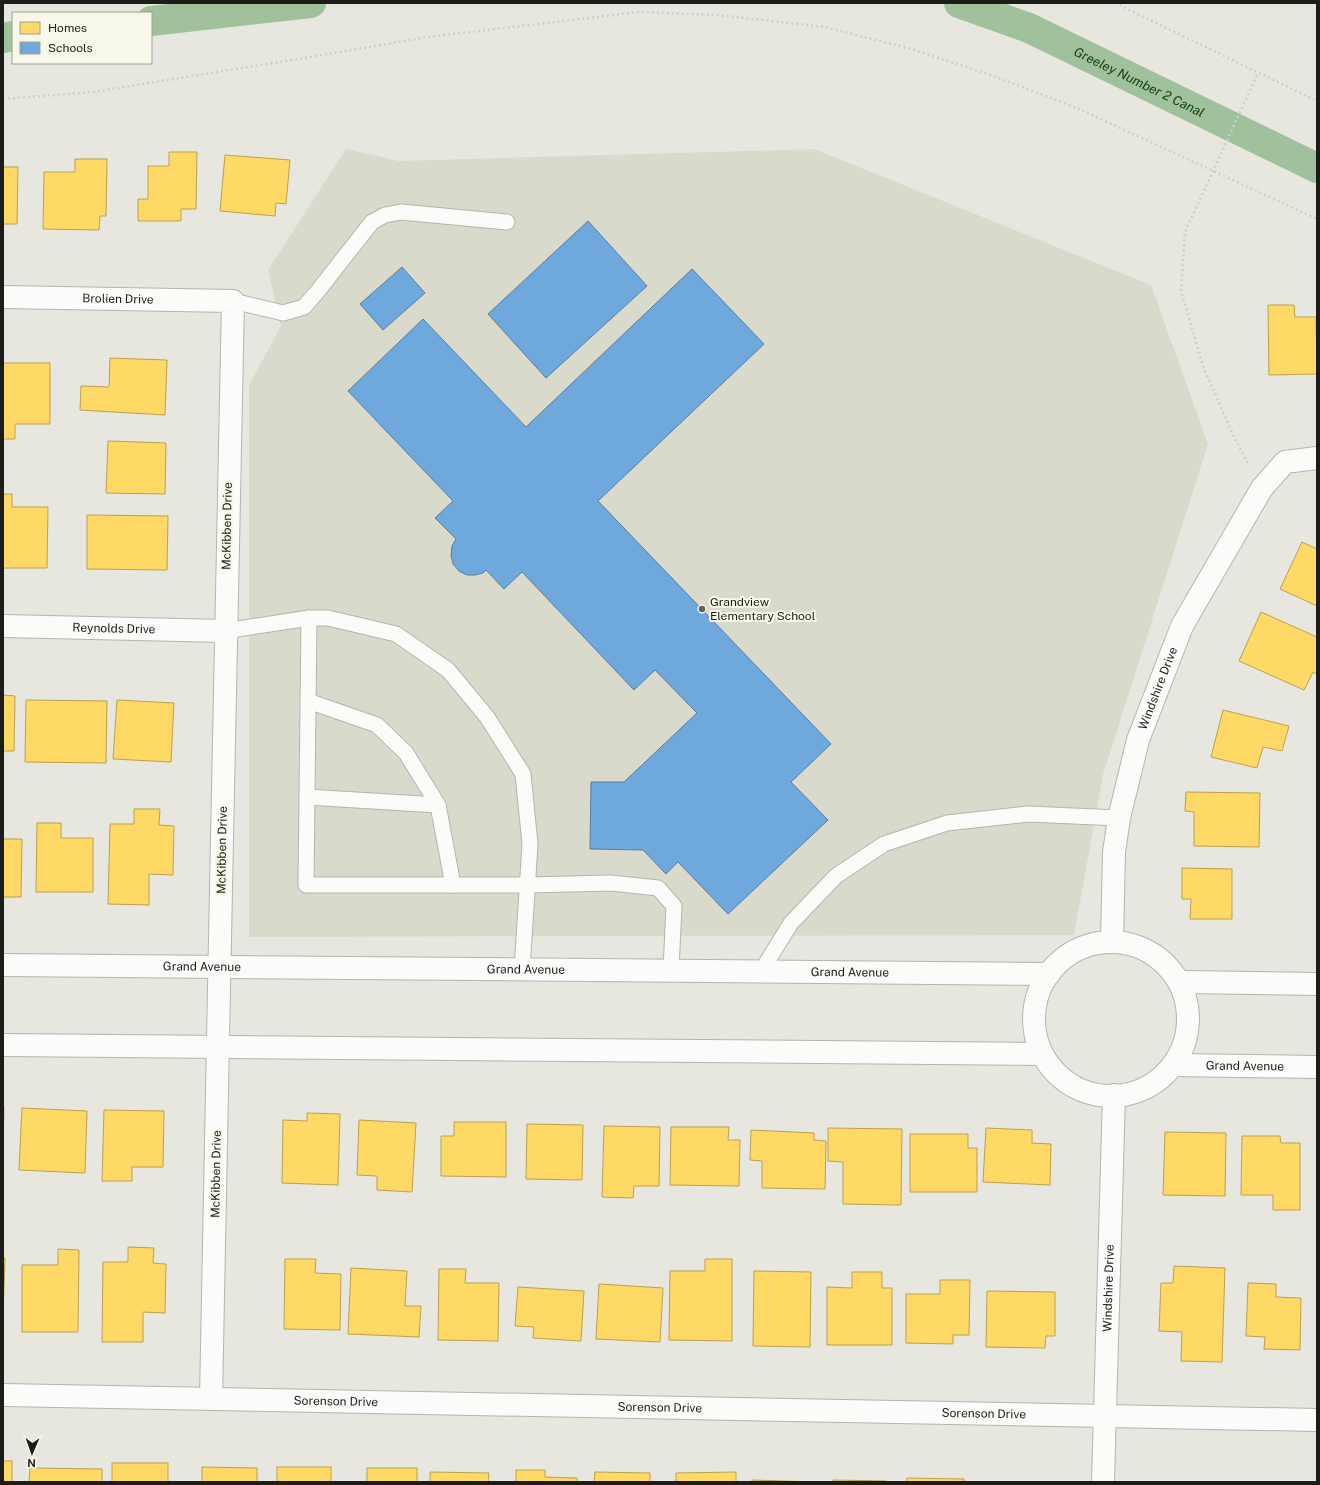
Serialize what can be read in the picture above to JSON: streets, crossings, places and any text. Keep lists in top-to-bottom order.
{
  "streets": {
    "street": [
      "Brolien Drive",
      "McKibben Drive",
      "Reynolds Drive",
      "Windshire Drive",
      "Grand Avenue",
      "Sorenson Drive"
    ]
  },
  "crossings": [
    ["Brolien Drive", "McKibben Drive"],
    ["McKibben Drive", "Reynolds Drive"],
    ["McKibben Drive", "Grand Avenue"],
    ["McKibben Drive", "Sorenson Drive"],
    ["Windshire Drive", "Sorenson Drive"]
  ],
  "water": ["Greeley Number 2 Canal"],
  "places": ["Grandview Elementary School"],
  "legend": ["Homes", "Schools"],
  "north": "bottom"
}
